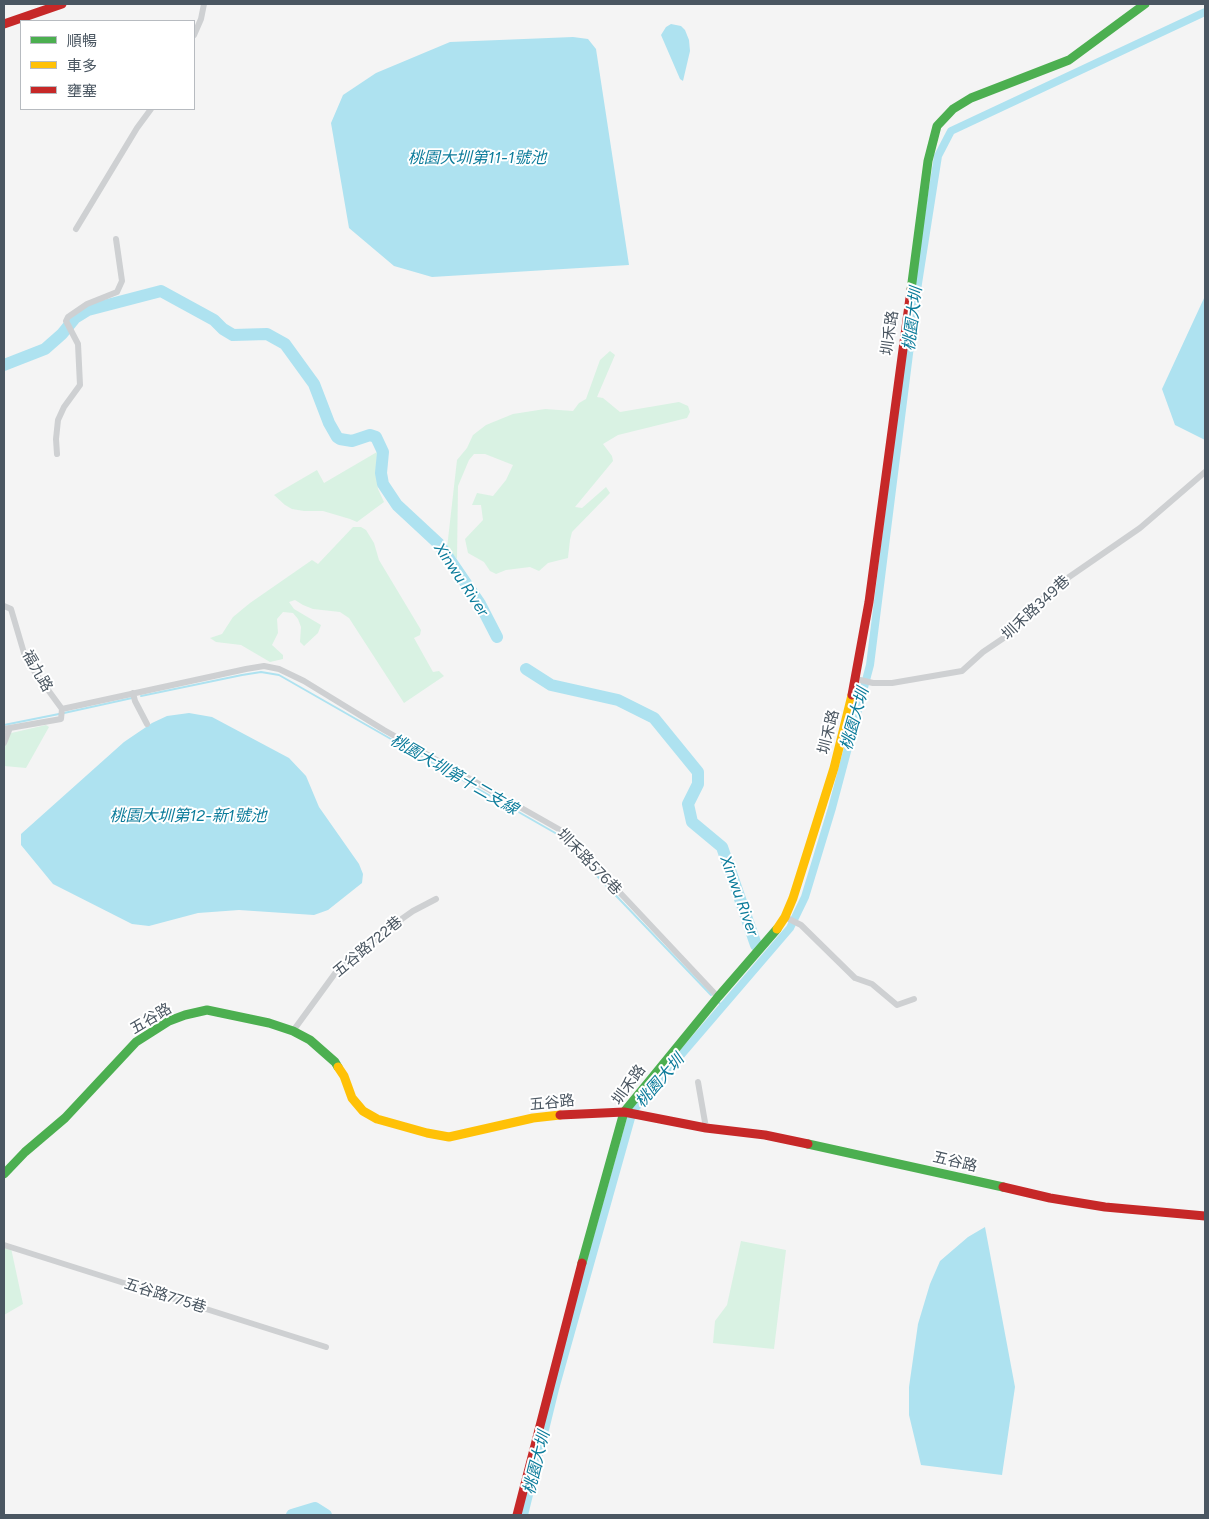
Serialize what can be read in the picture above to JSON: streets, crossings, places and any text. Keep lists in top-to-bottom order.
{
  "streets": {
    "street": [
      "圳禾路",
      "圳禾路349巷",
      "福九路",
      "圳禾路576巷",
      "五谷路722巷",
      "五谷路",
      "五谷路775巷"
    ]
  },
  "crossings": [
    ["圳禾路", "圳禾路349巷"],
    ["圳禾路", "圳禾路576巷"],
    ["圳禾路", "五谷路"],
    ["福九路", "圳禾路576巷"],
    ["五谷路722巷", "五谷路"]
  ],
  "water": [
    "桃園大圳第11-1號池",
    "桃園大圳",
    "Xinwu River",
    "桃園大圳第十二支線",
    "桃園大圳第12-新1號池"
  ],
  "legend": ["順暢", "車多", "壅塞"]
}
